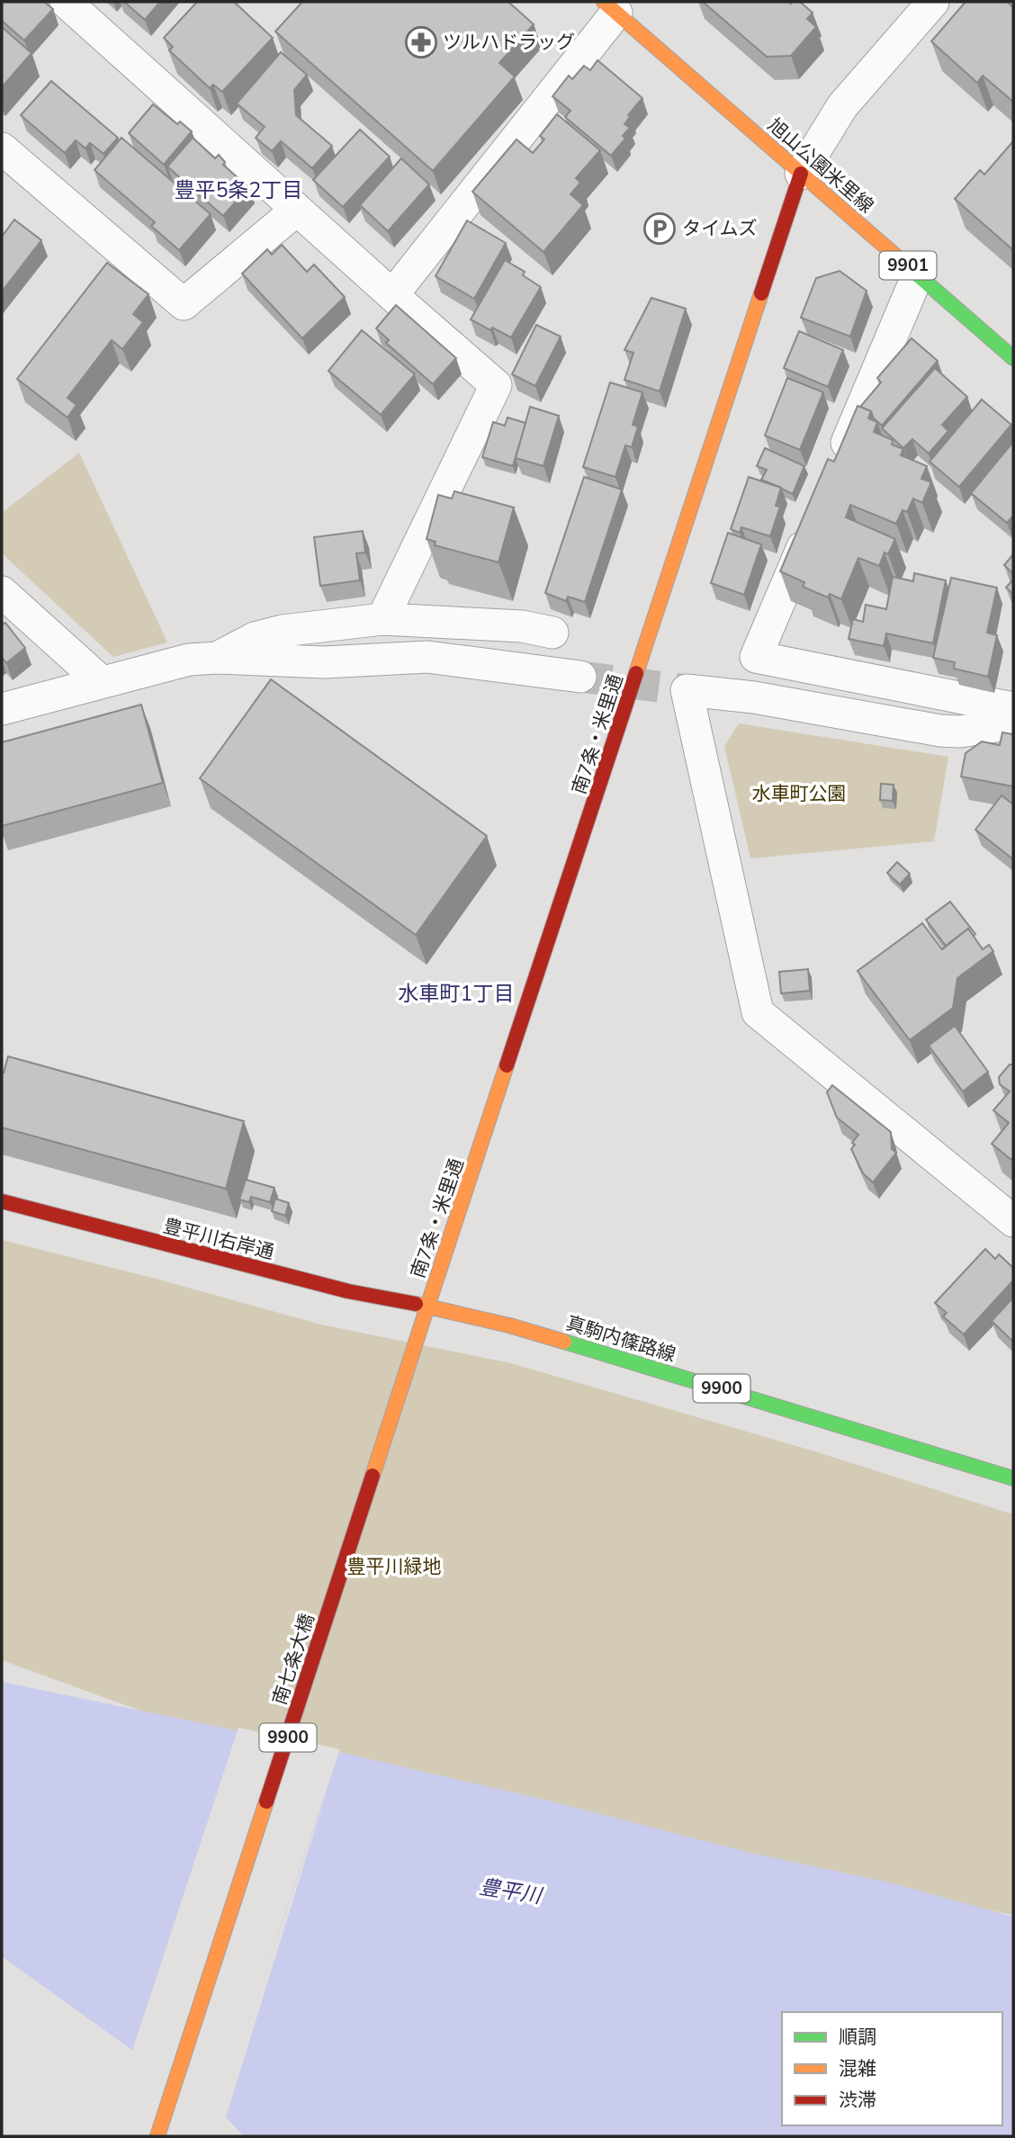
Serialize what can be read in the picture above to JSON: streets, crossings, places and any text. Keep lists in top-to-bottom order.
{
  "streets": {
    "main road": [
      "旭山公園米里線",
      "9901",
      "南7条・米里通",
      "豊平川右岸通",
      "真駒内篠路線",
      "9900",
      "南七条大橋"
    ]
  },
  "crossings": [
    ["旭山公園米里線", "南7条・米里通"],
    ["南7条・米里通", "豊平川右岸通"],
    ["南7条・米里通", "真駒内篠路線"],
    ["南7条・米里通", "南七条大橋"],
    ["豊平川右岸通", "真駒内篠路線"],
    ["豊平川右岸通", "南七条大橋"],
    ["真駒内篠路線", "南七条大橋"]
  ],
  "districts": ["豊平5条2丁目", "水車町1丁目"],
  "water": ["豊平川"],
  "parks": ["水車町公園", "豊平川緑地"],
  "places": {
    "pharmacy": ["ツルハドラッグ"],
    "parking": ["タイムズ"]
  },
  "legend": ["順調", "混雑", "渋滞"]
}
